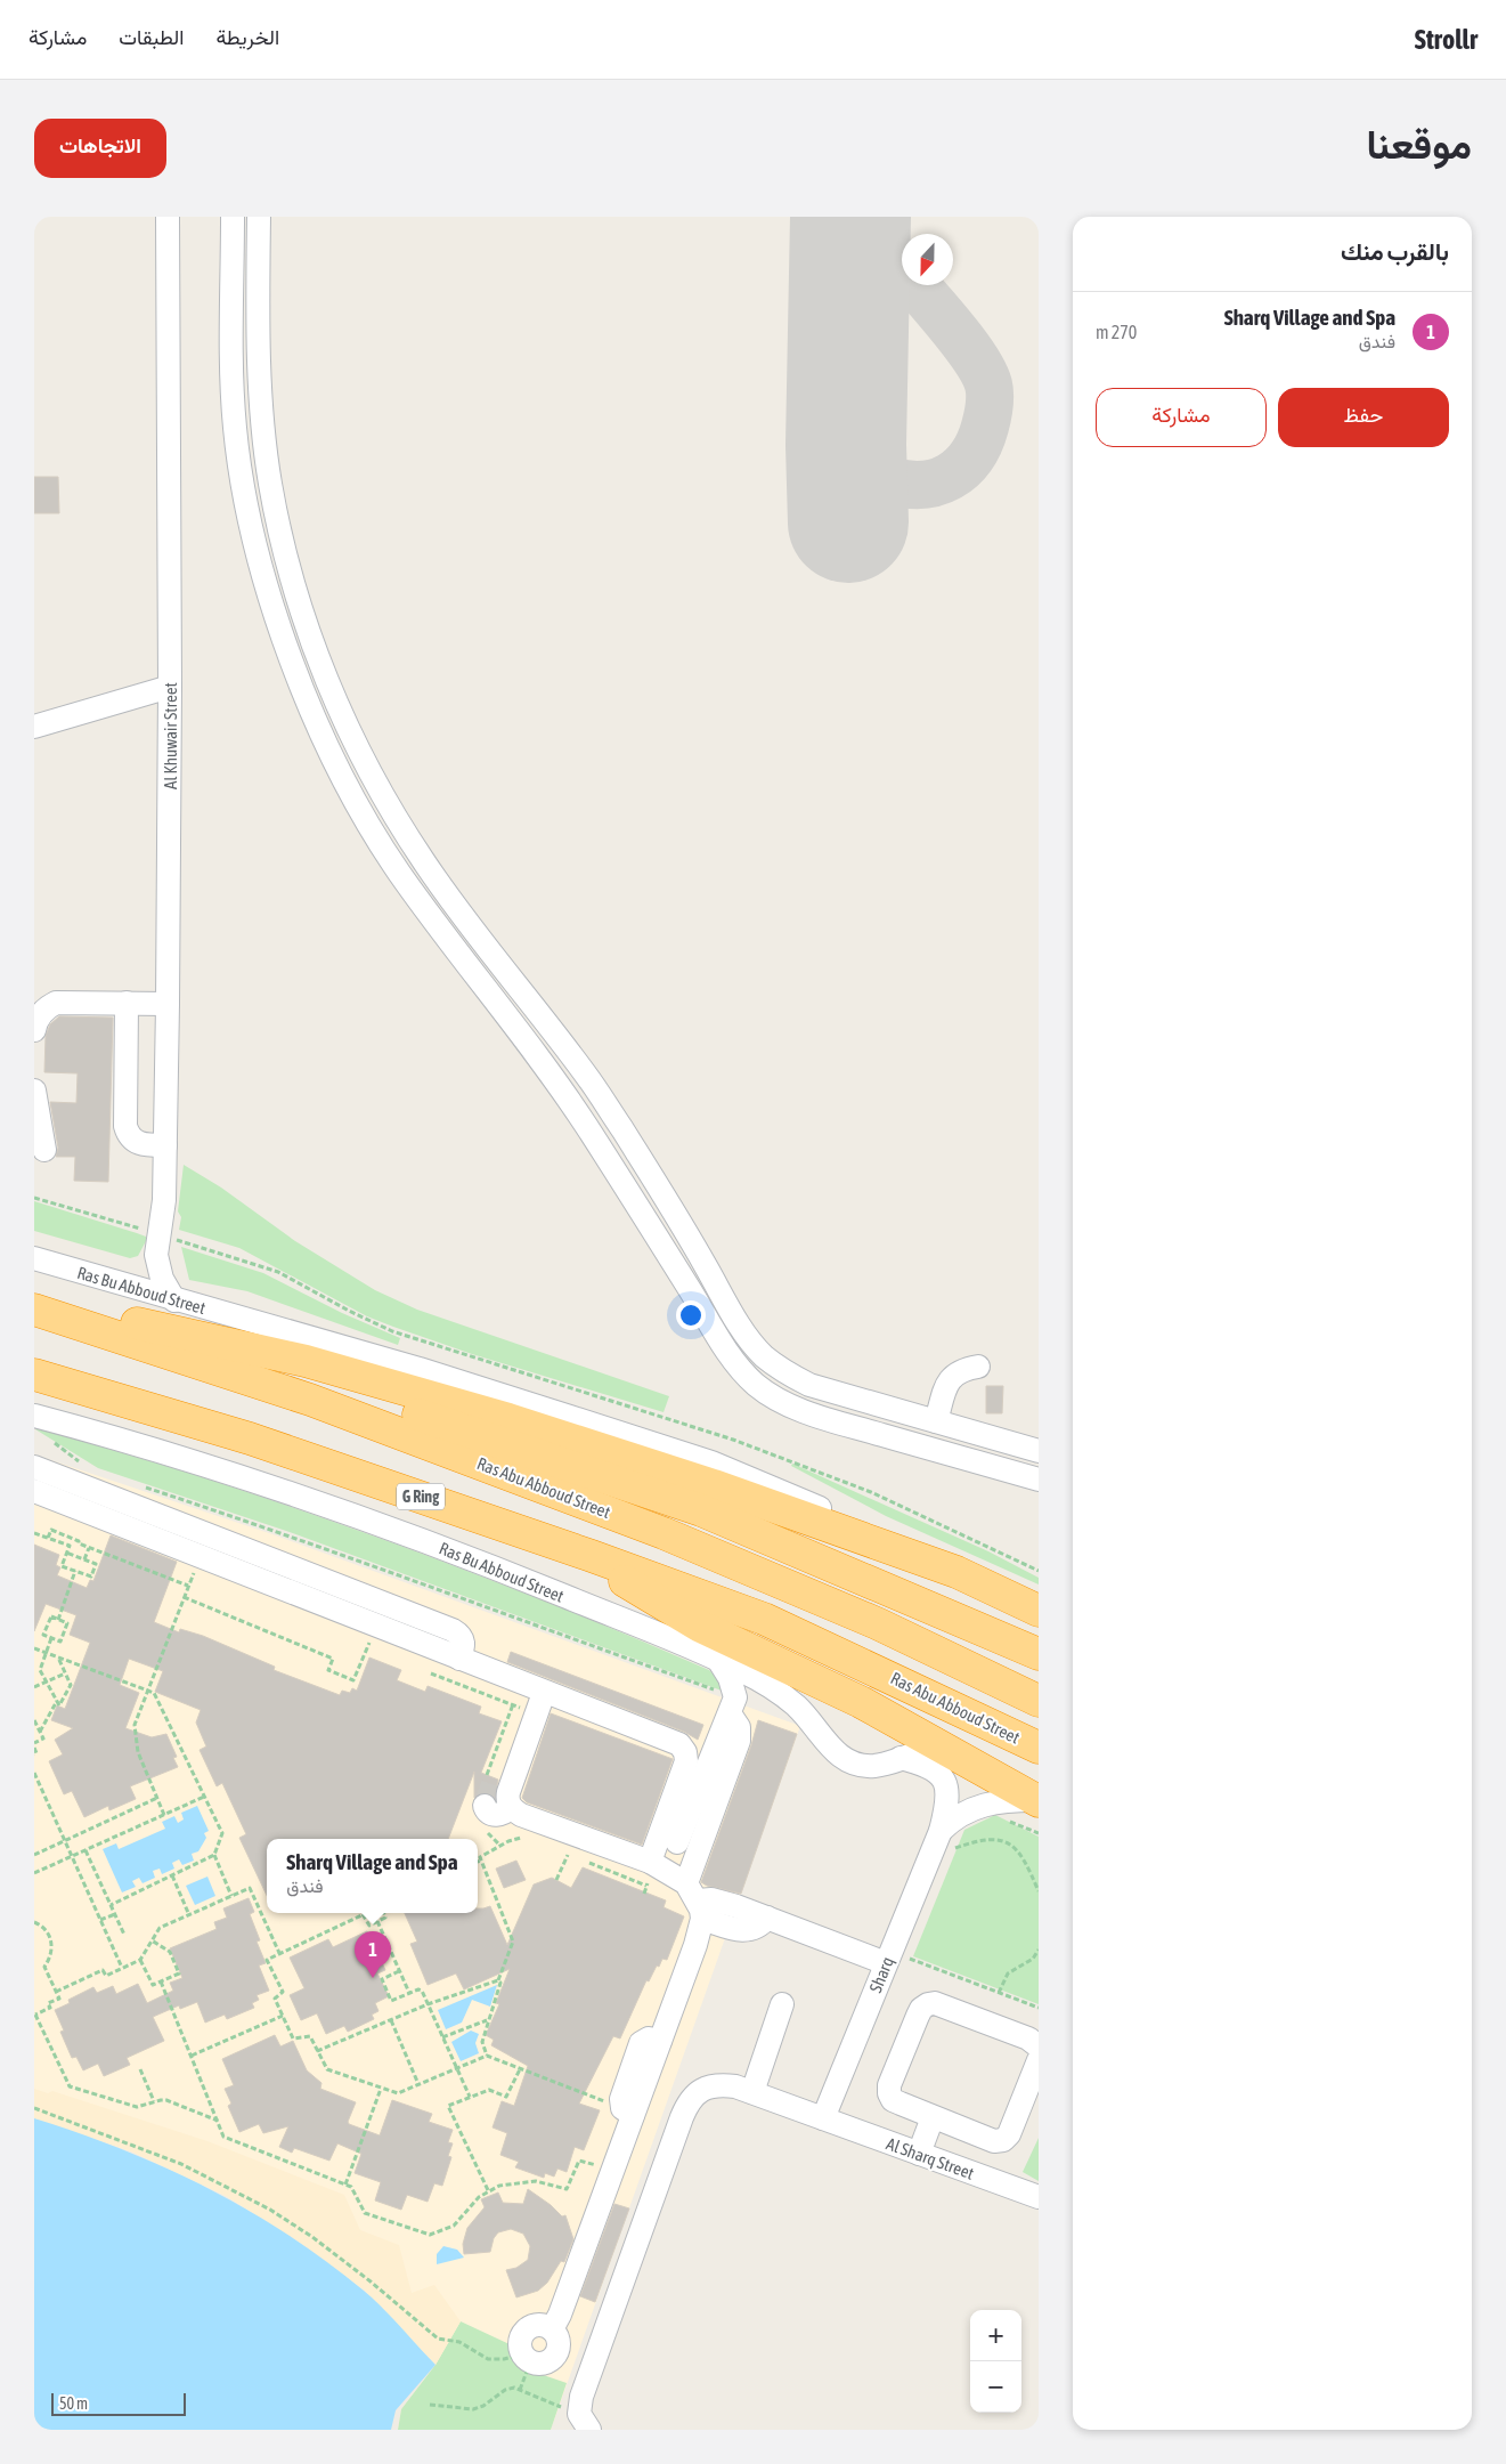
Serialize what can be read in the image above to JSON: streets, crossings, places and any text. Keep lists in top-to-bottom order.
{
  "streets": {
    "highway": ["Ras Abu Abboud Street", "G Ring"],
    "street": [
      "Al Khuwair Street",
      "Ras Bu Abboud Street",
      "Sharq",
      "Al Sharq Street"
    ]
  },
  "crossings": [
    ["Al Khuwair Street", "Ras Bu Abboud Street"],
    ["Ras Bu Abboud Street", "Sharq"],
    ["Sharq", "Al Sharq Street"]
  ],
  "scale_bar": "50 m",
  "north": "bottom",
  "page": {
    "header": "Strollr",
    "nav": ["الخريطة", "الطبقات", "مشاركة"],
    "title": "موقعنا",
    "buttons": [
      "الاتجاهات",
      ["حفظ", "مشاركة"]
    ],
    "heading": "بالقرب منك",
    "list": [
      {
        "mark": "1",
        "name": "Sharq Village and Spa",
        "note": "فندق",
        "value": "270 m"
      }
    ],
    "popup": ["Sharq Village and Spa", "فندق"],
    "pins": "1",
    "map_buttons": ["+", "−"],
    "scale": "50 m"
  }
}
